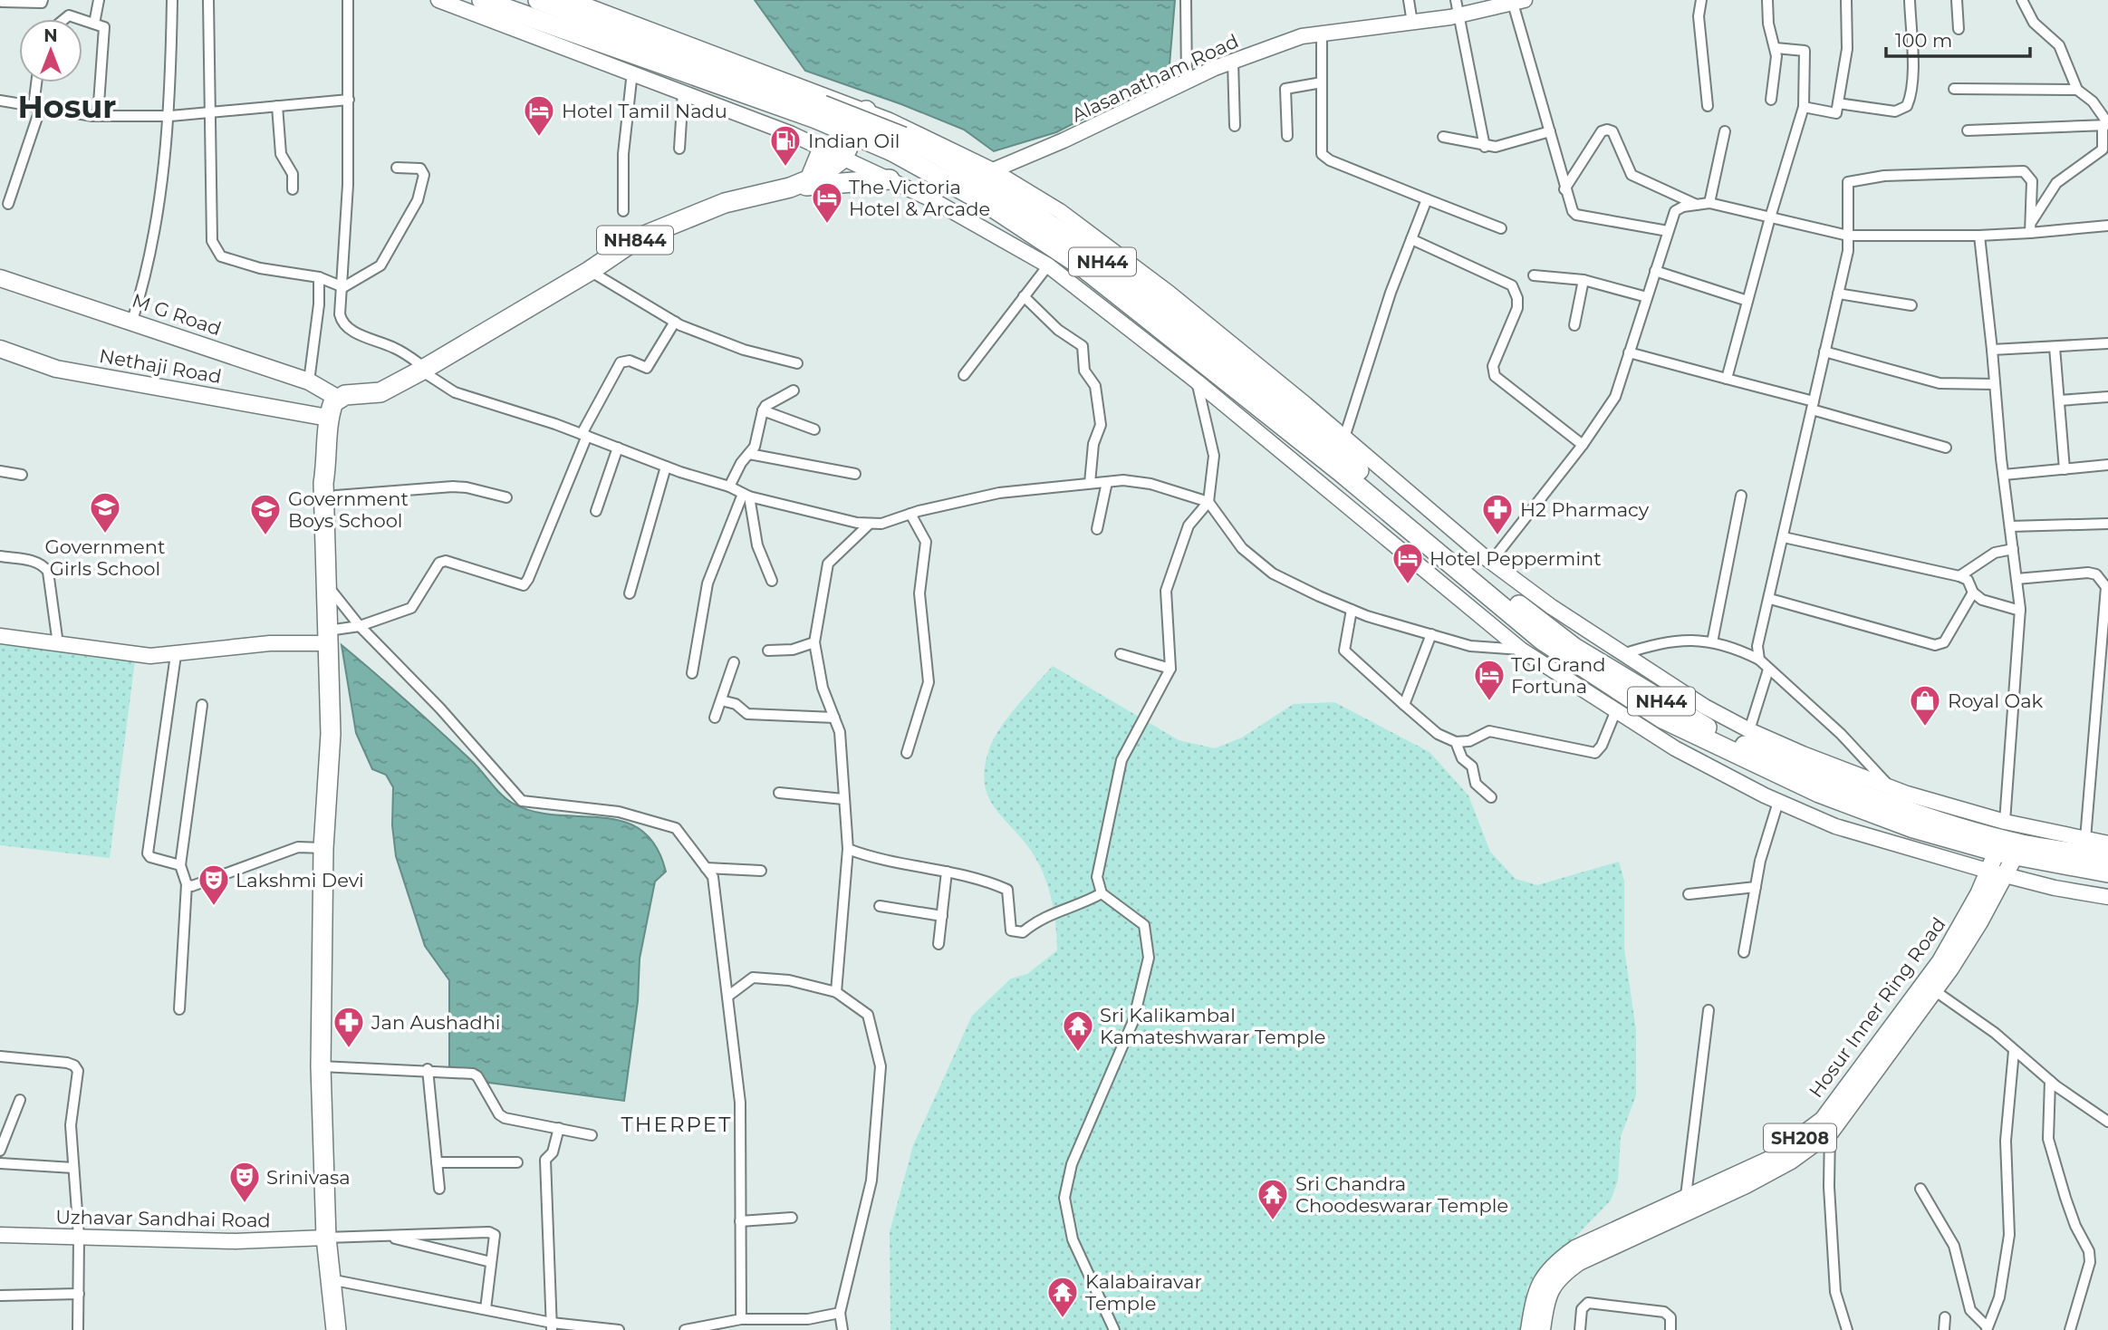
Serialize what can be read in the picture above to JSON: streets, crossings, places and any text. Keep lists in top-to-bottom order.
{
  "streets": {
    "highway": ["NH844", "NH44"],
    "main road": [
      "M G Road",
      "Nethaji Road",
      "Hosur Inner Ring Road",
      "SH208"
    ],
    "street": ["Alasanatham Road", "Uzhavar Sandhai Road"]
  },
  "crossings": [
    ["NH844", "M G Road"],
    ["NH44", "Hosur Inner Ring Road"]
  ],
  "districts": ["Hosur", "THERPET"],
  "places": {
    "hotel": [
      "Hotel Tamil Nadu",
      "The Victoria Hotel & Arcade",
      "Hotel Peppermint",
      "TGI Grand Fortuna"
    ],
    "fuel station": ["Indian Oil"],
    "school or university": ["Government Girls School", "Government Boys School"],
    "pharmacy": ["H2 Pharmacy", "Jan Aushadhi"],
    "shop": ["Royal Oak"],
    "theatre": ["Lakshmi Devi", "Srinivasa"],
    "temple": ["Sri Kalikambal Kamateshwarar Temple", "Sri Chandra Choodeswarar Temple", "Kalabairavar Temple"]
  },
  "scale_bar": "100 m",
  "north": "top"
}
